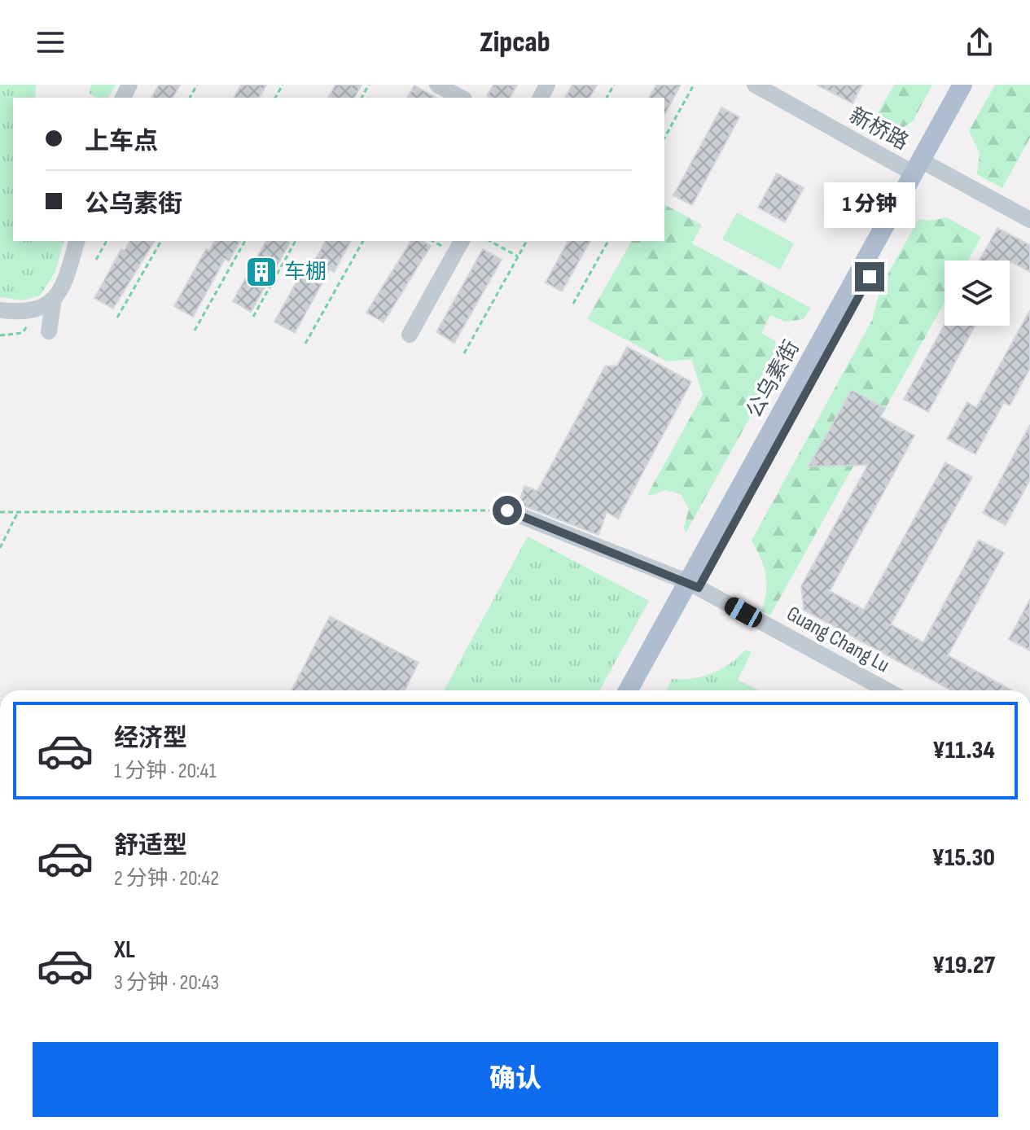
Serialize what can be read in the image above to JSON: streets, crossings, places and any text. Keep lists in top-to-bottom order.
{
  "streets": {
    "main road": ["公乌素街"],
    "street": ["新桥路", "Guang Chang Lu"]
  },
  "crossings": [
    ["新桥路", "公乌素街"],
    ["公乌素街", "Guang Chang Lu"]
  ],
  "places": {
    "building": ["车棚"]
  },
  "page": {
    "header": "Zipcab",
    "banner": ["上车点", "公乌素街"],
    "bubble": "1 分钟",
    "list": [
      {
        "name": "经济型",
        "note": "1 分钟 · 20:41",
        "value": "¥11.34"
      },
      {
        "name": "舒适型",
        "note": "2 分钟 · 20:42",
        "value": "¥15.30"
      },
      {
        "name": "XL",
        "note": "3 分钟 · 20:43",
        "value": "¥19.27"
      }
    ],
    "buttons": "确认"
  }
}
